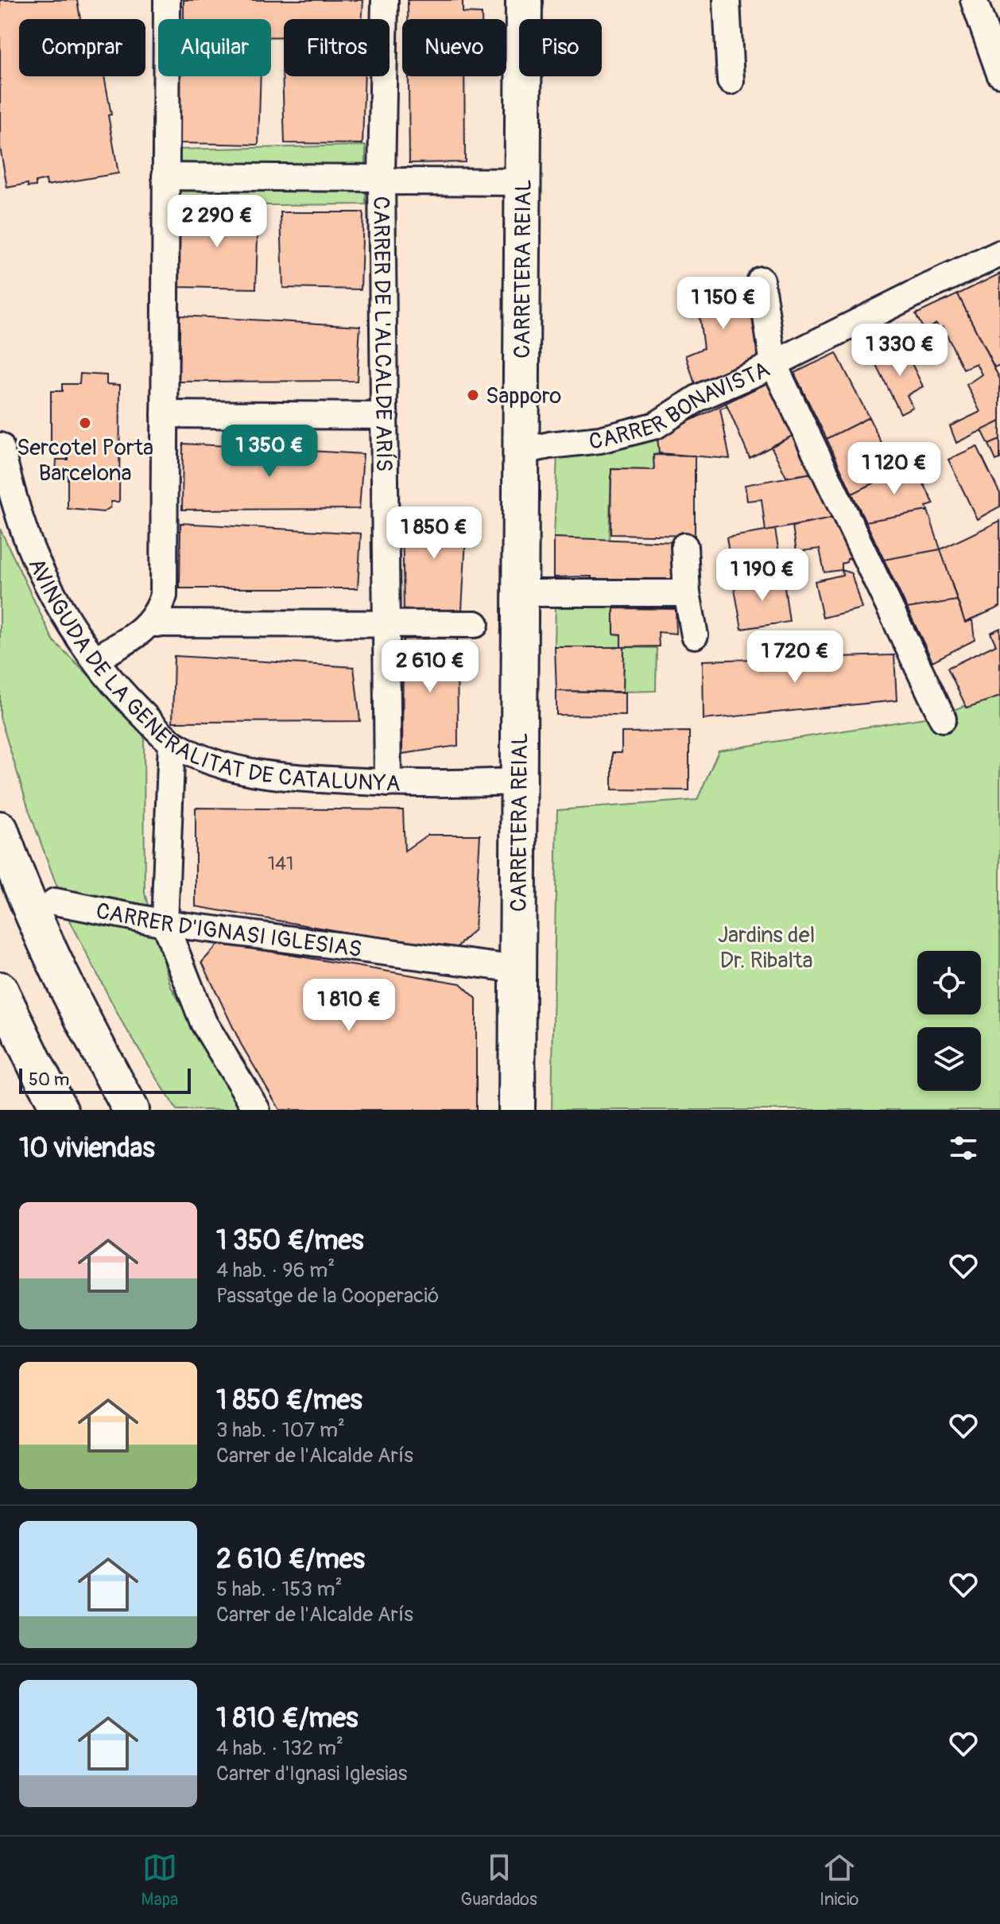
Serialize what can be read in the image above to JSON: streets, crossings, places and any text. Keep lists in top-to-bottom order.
{
  "streets": {
    "main road": ["CARRETERA REIAL"],
    "street": [
      "CARRER DE L'ALCALDE ARÍS",
      "CARRER BONAVISTA",
      "AVINGUDA DE LA GENERALITAT DE CATALUNYA",
      "CARRER D'IGNASI IGLESIAS"
    ]
  },
  "crossings": [
    ["CARRETERA REIAL", "CARRER BONAVISTA"],
    ["CARRETERA REIAL", "AVINGUDA DE LA GENERALITAT DE CATALUNYA"],
    ["CARRETERA REIAL", "CARRER D'IGNASI IGLESIAS"],
    ["CARRER DE L'ALCALDE ARÍS", "AVINGUDA DE LA GENERALITAT DE CATALUNYA"]
  ],
  "parks": ["Jardins del Dr. Ribalta"],
  "places": ["Sapporo", "Sercotel Porta Barcelona"],
  "house_numbers": ["141"],
  "scale_bar": "50 m",
  "page": {
    "chip": [
      "Comprar",
      "Alquilar",
      "Filtros",
      "Nuevo",
      "Piso"
    ],
    "price": [
      "2 290 €",
      "1 150 €",
      "1 330 €",
      "1 350 €",
      "1 120 €",
      "1 850 €",
      "1 190 €",
      "1 720 €",
      "2 610 €",
      "1 810 €"
    ],
    "scale": "50 m",
    "heading": "10 viviendas",
    "list": [
      {
        "name": "1 350 €/mes",
        "note": "4 hab. · 96 m² · Passatge de la Cooperació"
      },
      {
        "name": "1 850 €/mes",
        "note": "3 hab. · 107 m² · Carrer de l'Alcalde Arís"
      },
      {
        "name": "2 610 €/mes",
        "note": "5 hab. · 153 m² · Carrer de l'Alcalde Arís"
      },
      {
        "name": "1 810 €/mes",
        "note": "4 hab. · 132 m² · Carrer d'Ignasi Iglesias"
      }
    ],
    "tabs": ["Mapa", "Guardados", "Inicio"]
  }
}
